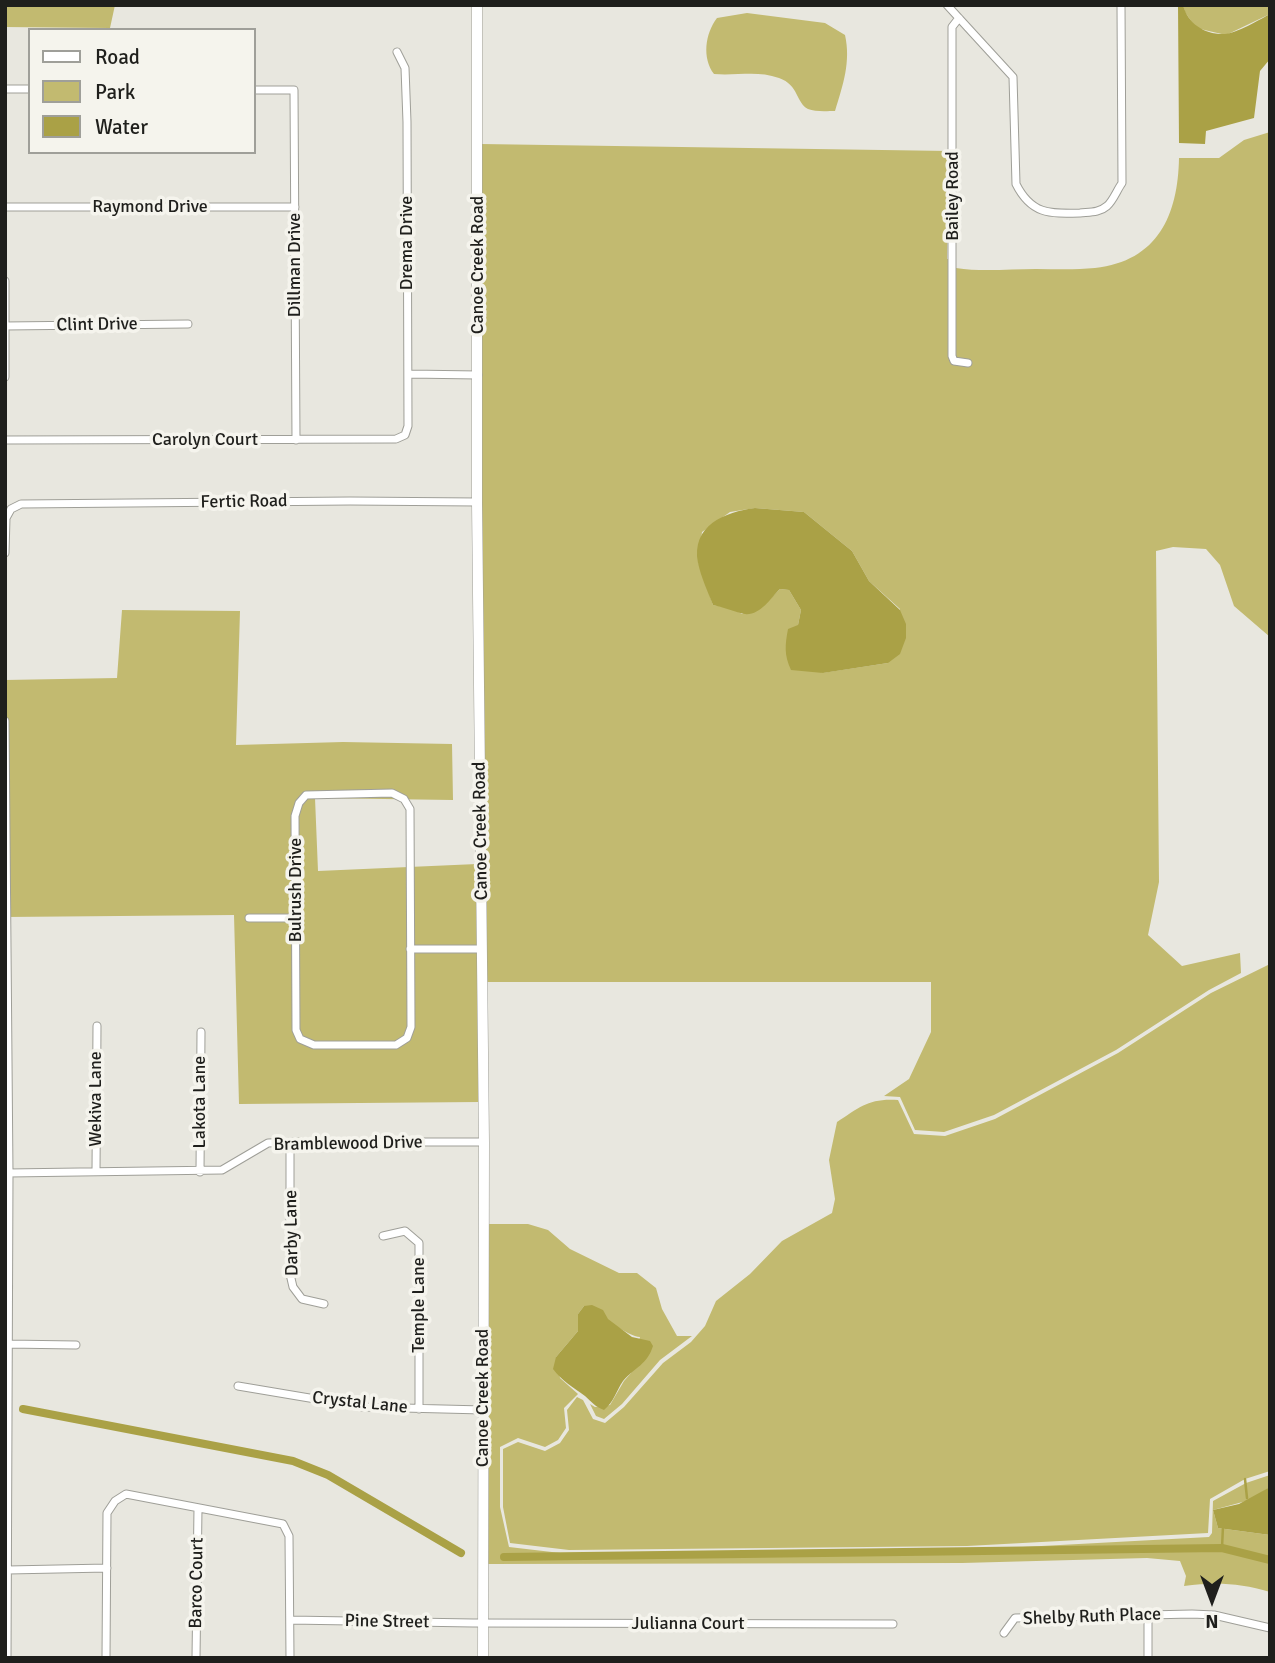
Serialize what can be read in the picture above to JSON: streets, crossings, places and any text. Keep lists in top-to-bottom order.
{
  "streets": {
    "main road": ["Canoe Creek Road"],
    "street": [
      "Bailey Road",
      "Raymond Drive",
      "Drema Drive",
      "Dillman Drive",
      "Clint Drive",
      "Carolyn Court",
      "Fertic Road",
      "Bulrush Drive",
      "Wekiva Lane",
      "Lakota Lane",
      "Bramblewood Drive",
      "Darby Lane",
      "Temple Lane",
      "Crystal Lane",
      "Barco Court",
      "Shelby Ruth Place",
      "Pine Street",
      "Julianna Court"
    ]
  },
  "crossings": [
    ["Raymond Drive", "Dillman Drive"],
    ["Drema Drive", "Carolyn Court"],
    ["Dillman Drive", "Carolyn Court"],
    ["Canoe Creek Road", "Fertic Road"],
    ["Canoe Creek Road", "Bramblewood Drive"],
    ["Canoe Creek Road", "Crystal Lane"],
    ["Canoe Creek Road", "Pine Street"],
    ["Canoe Creek Road", "Julianna Court"],
    ["Wekiva Lane", "Bramblewood Drive"],
    ["Lakota Lane", "Bramblewood Drive"],
    ["Bramblewood Drive", "Darby Lane"],
    ["Temple Lane", "Crystal Lane"],
    ["Pine Street", "Julianna Court"]
  ],
  "legend": ["Road", "Park", "Water"],
  "north": "bottom"
}
